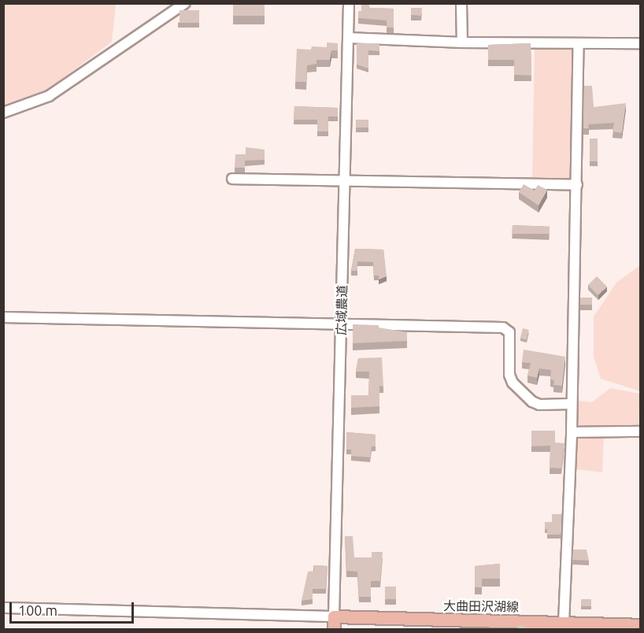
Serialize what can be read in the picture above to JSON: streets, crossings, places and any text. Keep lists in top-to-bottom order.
{
  "streets": {
    "main road": ["大曲田沢湖線"],
    "street": ["広域農道"]
  },
  "crossings": [
    ["広域農道", "大曲田沢湖線"]
  ],
  "scale_bar": "100 m"
}
